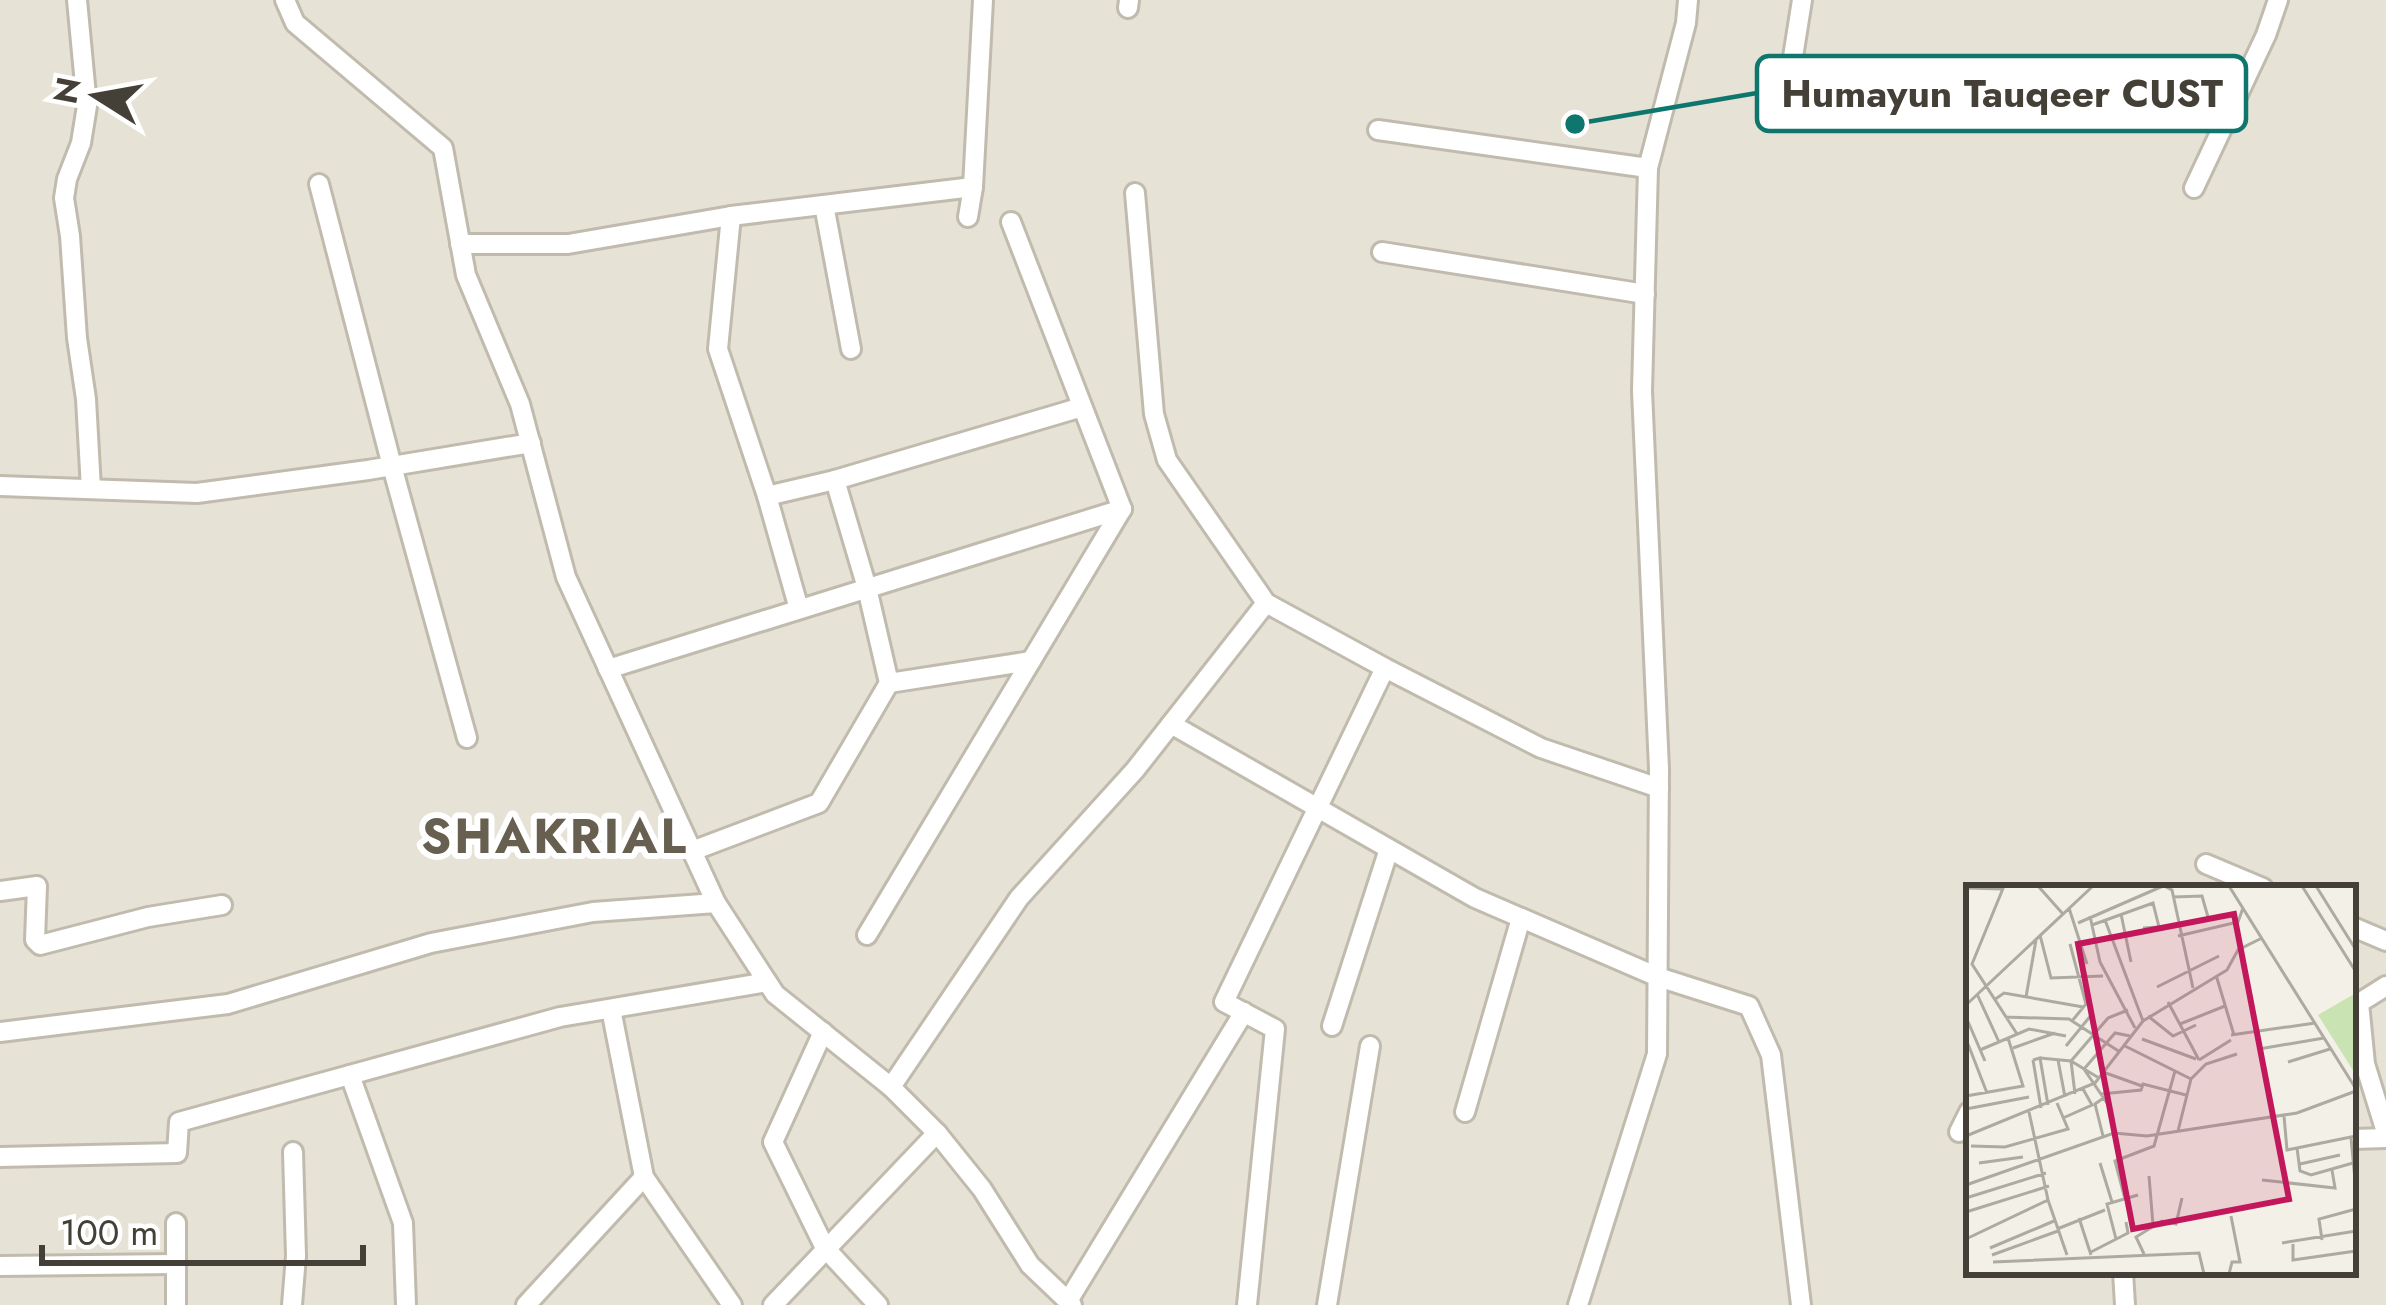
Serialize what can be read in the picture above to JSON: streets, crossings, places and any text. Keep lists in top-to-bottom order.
{
  "districts": ["SHAKRIAL"],
  "places": ["Humayun Tauqeer CUST"],
  "scale_bar": "100 m",
  "north": "left"
}
